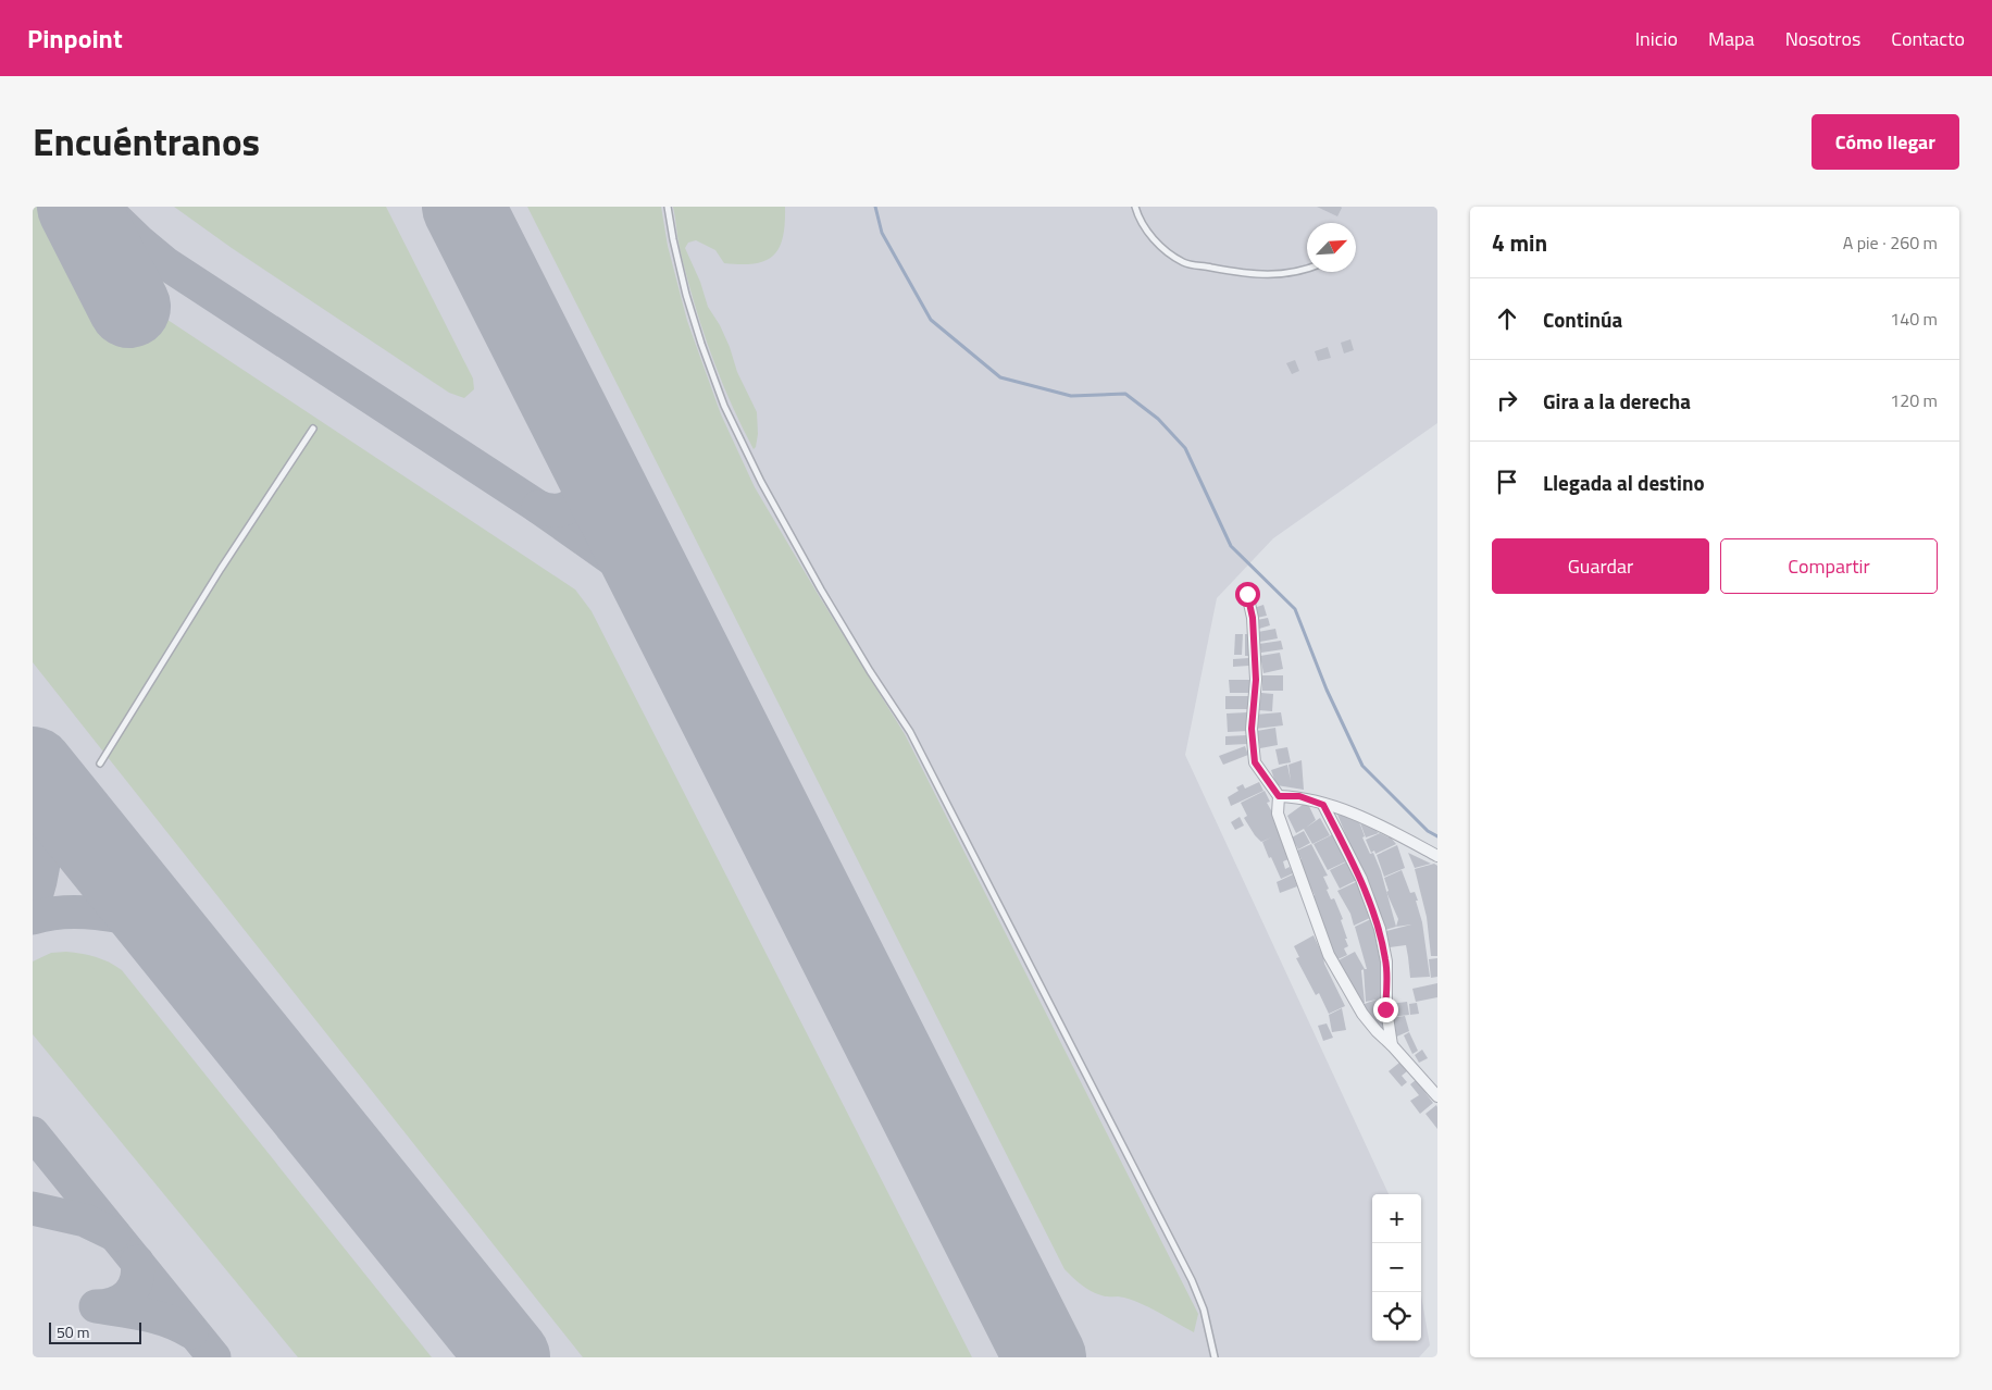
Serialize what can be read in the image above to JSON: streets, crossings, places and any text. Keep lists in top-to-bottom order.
{
  "scale_bar": "50 m",
  "north": "top right",
  "page": {
    "header": "Pinpoint",
    "nav": [
      "Inicio",
      "Mapa",
      "Nosotros",
      "Contacto"
    ],
    "title": "Encuéntranos",
    "buttons": [
      "Cómo llegar",
      ["Guardar", "Compartir"]
    ],
    "heading": ["4 min", "A pie · 260 m"],
    "list": [
      ["Continúa", "140 m"],
      ["Gira a la derecha", "120 m"],
      "Llegada al destino"
    ],
    "map_buttons": ["+", "−"],
    "scale": "50 m"
  }
}
